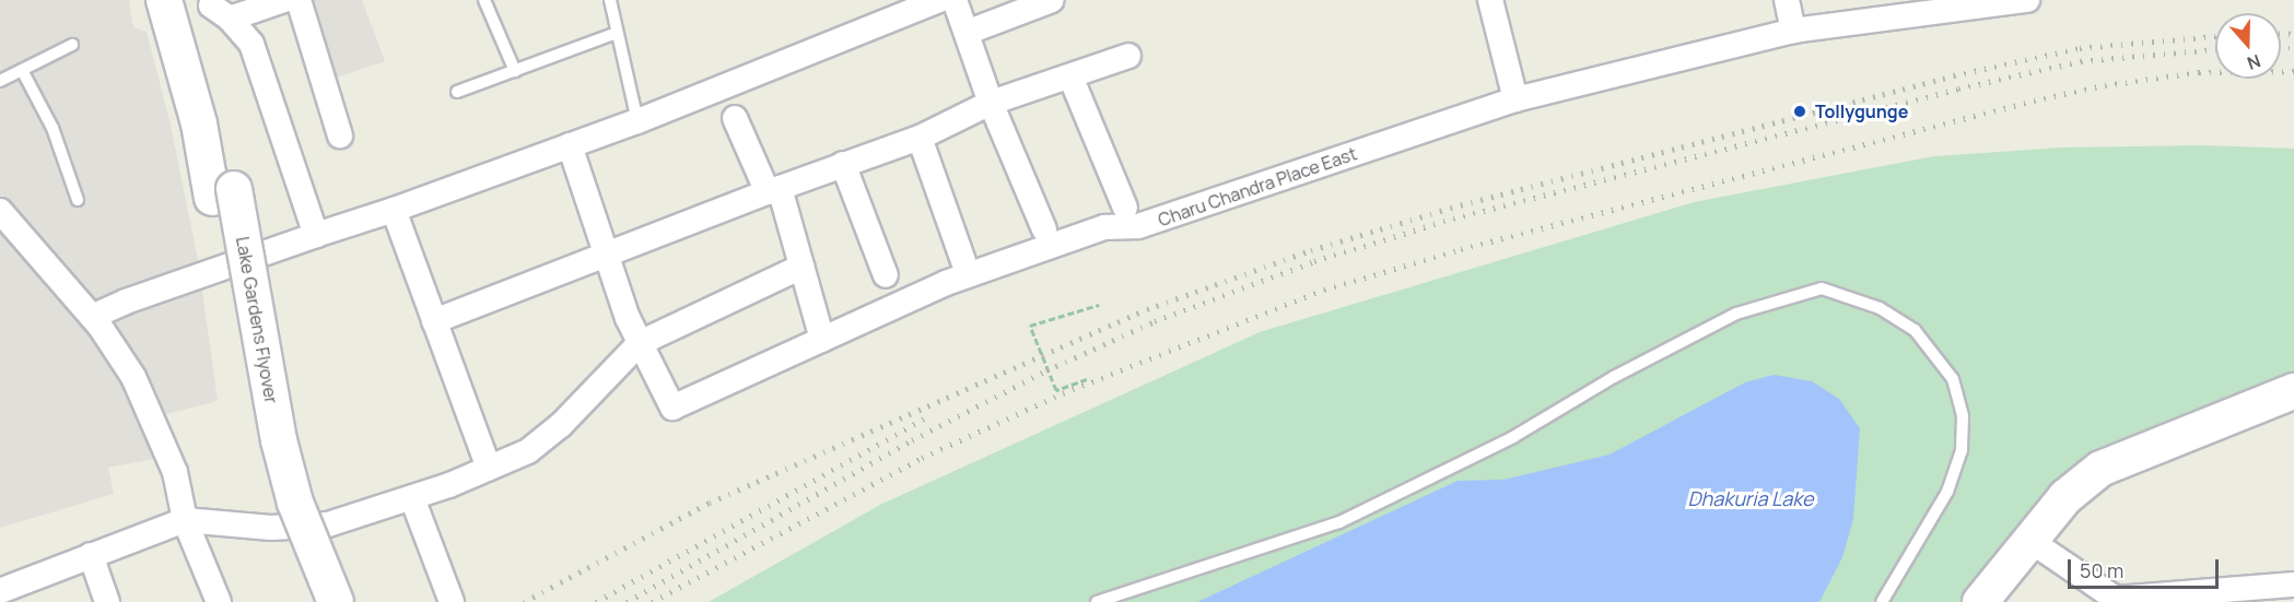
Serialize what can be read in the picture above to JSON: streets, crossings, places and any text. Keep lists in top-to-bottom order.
{
  "streets": {
    "main road": ["Lake Gardens Flyover"],
    "street": ["Charu Chandra Place East"]
  },
  "water": ["Dhakuria Lake"],
  "places": ["Tollygunge"],
  "scale_bar": "50 m",
  "north": "bottom"
}
